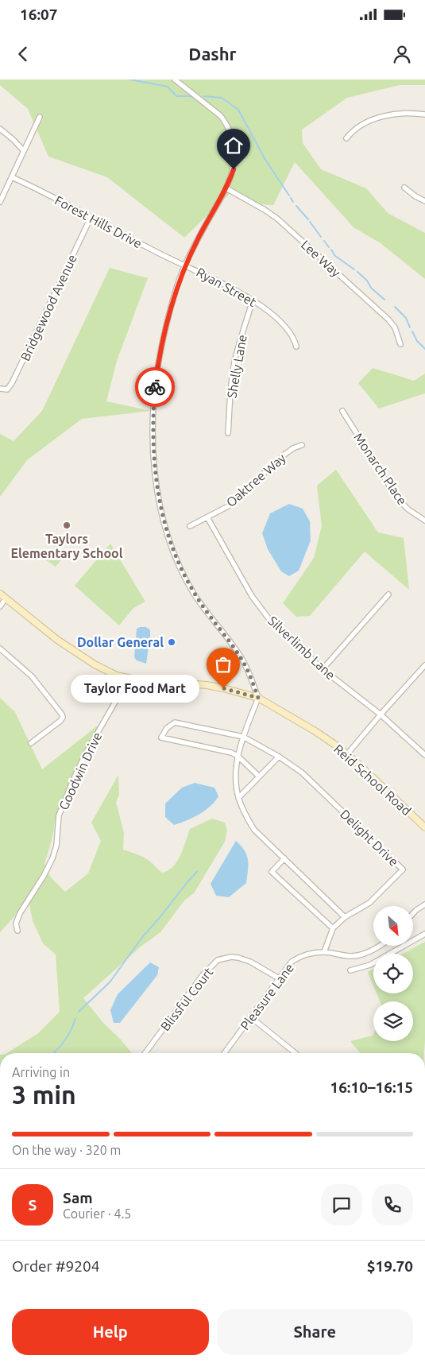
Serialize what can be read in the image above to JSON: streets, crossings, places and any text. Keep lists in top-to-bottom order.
{
  "streets": {
    "street": [
      "Forest Hills Drive",
      "Lee Way",
      "Ryan Street",
      "Bridgewood Avenue",
      "Shelly Lane",
      "Monarch Place",
      "Oaktree Way",
      "Silverlimb Lane",
      "Goodwin Drive",
      "Reid School Road",
      "Delight Drive",
      "Pleasure Lane",
      "Blissful Court"
    ]
  },
  "crossings": [
    ["Forest Hills Drive", "Ryan Street"],
    ["Forest Hills Drive", "Bridgewood Avenue"],
    ["Ryan Street", "Shelly Lane"],
    ["Oaktree Way", "Silverlimb Lane"],
    ["Goodwin Drive", "Reid School Road"],
    ["Delight Drive", "Pleasure Lane"],
    ["Pleasure Lane", "Blissful Court"]
  ],
  "places": ["Taylors Elementary School", "Dollar General", "Taylor Food Mart"],
  "north": "bottom right",
  "page": {
    "status": "16:07",
    "header": "Dashr",
    "bubble": "Taylor Food Mart",
    "heading": ["3 min", "Arriving in", "16:10–16:15"],
    "panel": [
      "Sam",
      "Courier · 4.5",
      "Order #9204",
      "$19.70"
    ],
    "bar": "On the way · 320 m",
    "round": "S",
    "buttons": ["Help", "Share"]
  }
}
